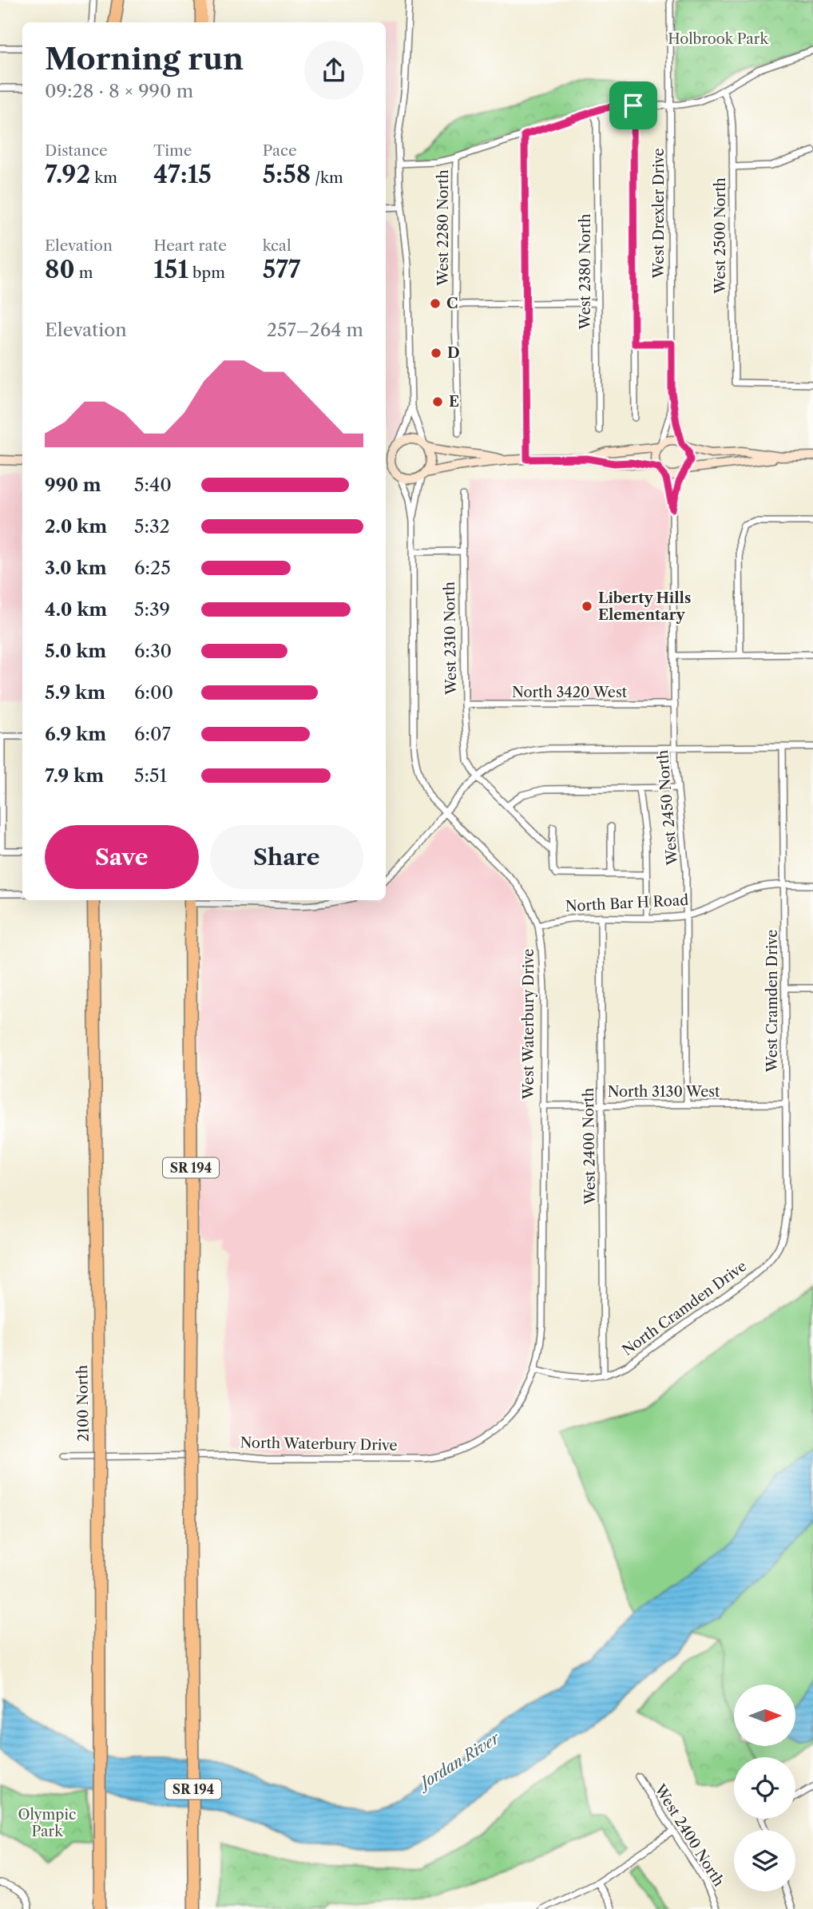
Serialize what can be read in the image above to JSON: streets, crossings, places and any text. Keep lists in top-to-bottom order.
{
  "streets": {
    "highway": ["SR 194", "2100 North"],
    "street": [
      "West Drexler Drive",
      "West 2280 North",
      "West 2500 North",
      "West 2380 North",
      "West 2310 North",
      "North 3420 West",
      "West 2450 North",
      "North Bar H Road",
      "West Cramden Drive",
      "West Waterbury Drive",
      "North 3130 West",
      "West 2400 North",
      "North Cramden Drive",
      "North Waterbury Drive"
    ]
  },
  "crossings": [
    ["West Drexler Drive", "West 2450 North"],
    ["West 2310 North", "North 3420 West"],
    ["North 3420 West", "West 2450 North"],
    ["West 2450 North", "North Bar H Road"],
    ["West 2450 North", "North 3130 West"],
    ["North Bar H Road", "West Cramden Drive"],
    ["North Bar H Road", "West Waterbury Drive"],
    ["North Bar H Road", "West 2400 North"],
    ["West Cramden Drive", "North 3130 West"],
    ["West Cramden Drive", "North Cramden Drive"],
    ["West Waterbury Drive", "North 3130 West"],
    ["West Waterbury Drive", "North Cramden Drive"],
    ["West Waterbury Drive", "North Waterbury Drive"],
    ["North 3130 West", "West 2400 North"],
    ["West 2400 North", "North Cramden Drive"],
    ["North Cramden Drive", "North Waterbury Drive"]
  ],
  "water": ["Jordan River"],
  "parks": ["Holbrook Park", "Olympic Park"],
  "places": [
    "C",
    "D",
    "E",
    "Liberty Hills Elementary"
  ],
  "north": "right",
  "page": {
    "heading": ["Morning run", "09:28 · 8 × 990 m"],
    "stats": [
      ["Distance", "7.92 km"],
      ["Time", "47:15"],
      ["Pace", "5:58 /km"],
      ["Elevation", "80 m"],
      ["Heart rate", "151 bpm"],
      ["kcal", "577"]
    ],
    "chart": ["Elevation", "257–264 m"],
    "list": [
      {
        "name": "990 m",
        "note": "5:40"
      },
      {
        "name": "2.0 km",
        "note": "5:32"
      },
      {
        "name": "3.0 km",
        "note": "6:25"
      },
      {
        "name": "4.0 km",
        "note": "5:39"
      },
      {
        "name": "5.0 km",
        "note": "6:30"
      },
      {
        "name": "5.9 km",
        "note": "6:00"
      },
      {
        "name": "6.9 km",
        "note": "6:07"
      },
      {
        "name": "7.9 km",
        "note": "5:51"
      }
    ],
    "buttons": ["Save", "Share"]
  }
}
